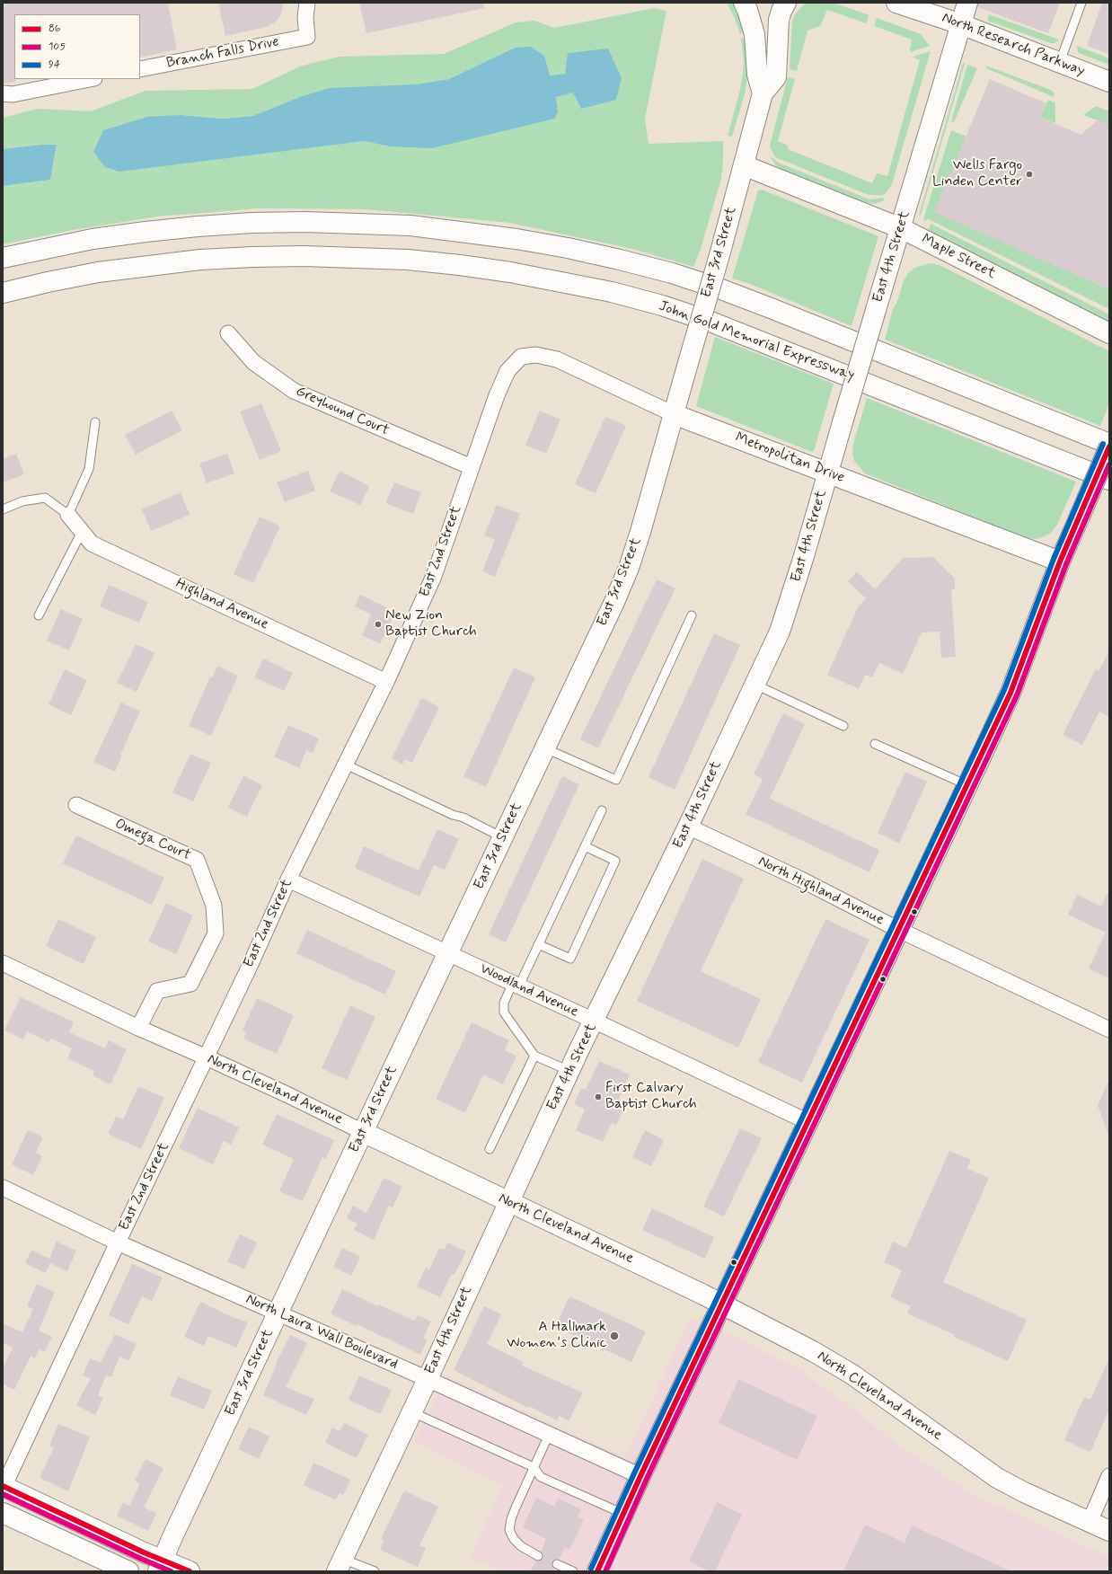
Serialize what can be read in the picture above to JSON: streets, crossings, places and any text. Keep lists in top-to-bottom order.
{
  "streets": {
    "main road": [
      "North Research Parkway",
      "East 3rd Street",
      "East 4th Street",
      "Maple Street",
      "John Gold Memorial Expressway",
      "Metropolitan Drive",
      "North Cleveland Avenue"
    ],
    "street": [
      "Branch Falls Drive",
      "Greyhound Court",
      "East 2nd Street",
      "Highland Avenue",
      "Omega Court",
      "North Highland Avenue",
      "Woodland Avenue",
      "North Laura Wall Boulevard"
    ]
  },
  "crossings": [
    ["North Research Parkway", "East 4th Street"],
    ["East 3rd Street", "Maple Street"],
    ["East 3rd Street", "Metropolitan Drive"],
    ["East 3rd Street", "Woodland Avenue"],
    ["East 3rd Street", "North Cleveland Avenue"],
    ["East 3rd Street", "North Laura Wall Boulevard"],
    ["East 4th Street", "Maple Street"],
    ["East 4th Street", "Metropolitan Drive"],
    ["East 4th Street", "North Highland Avenue"],
    ["East 4th Street", "Woodland Avenue"],
    ["East 4th Street", "North Cleveland Avenue"],
    ["East 4th Street", "North Laura Wall Boulevard"],
    ["Greyhound Court", "East 2nd Street"],
    ["Metropolitan Drive", "East 2nd Street"],
    ["East 2nd Street", "Highland Avenue"],
    ["East 2nd Street", "Woodland Avenue"],
    ["East 2nd Street", "North Cleveland Avenue"],
    ["East 2nd Street", "North Laura Wall Boulevard"],
    ["Omega Court", "North Cleveland Avenue"]
  ],
  "places": [
    "Wells Fargo Linden Center",
    "New Zion Baptist Church",
    "First Calvary Baptist Church",
    "A Hallmark Women's Clinic"
  ],
  "lines": ["transit line 94", "transit line 86", "transit line 105"],
  "legend": ["86", "105", "94"]
}
